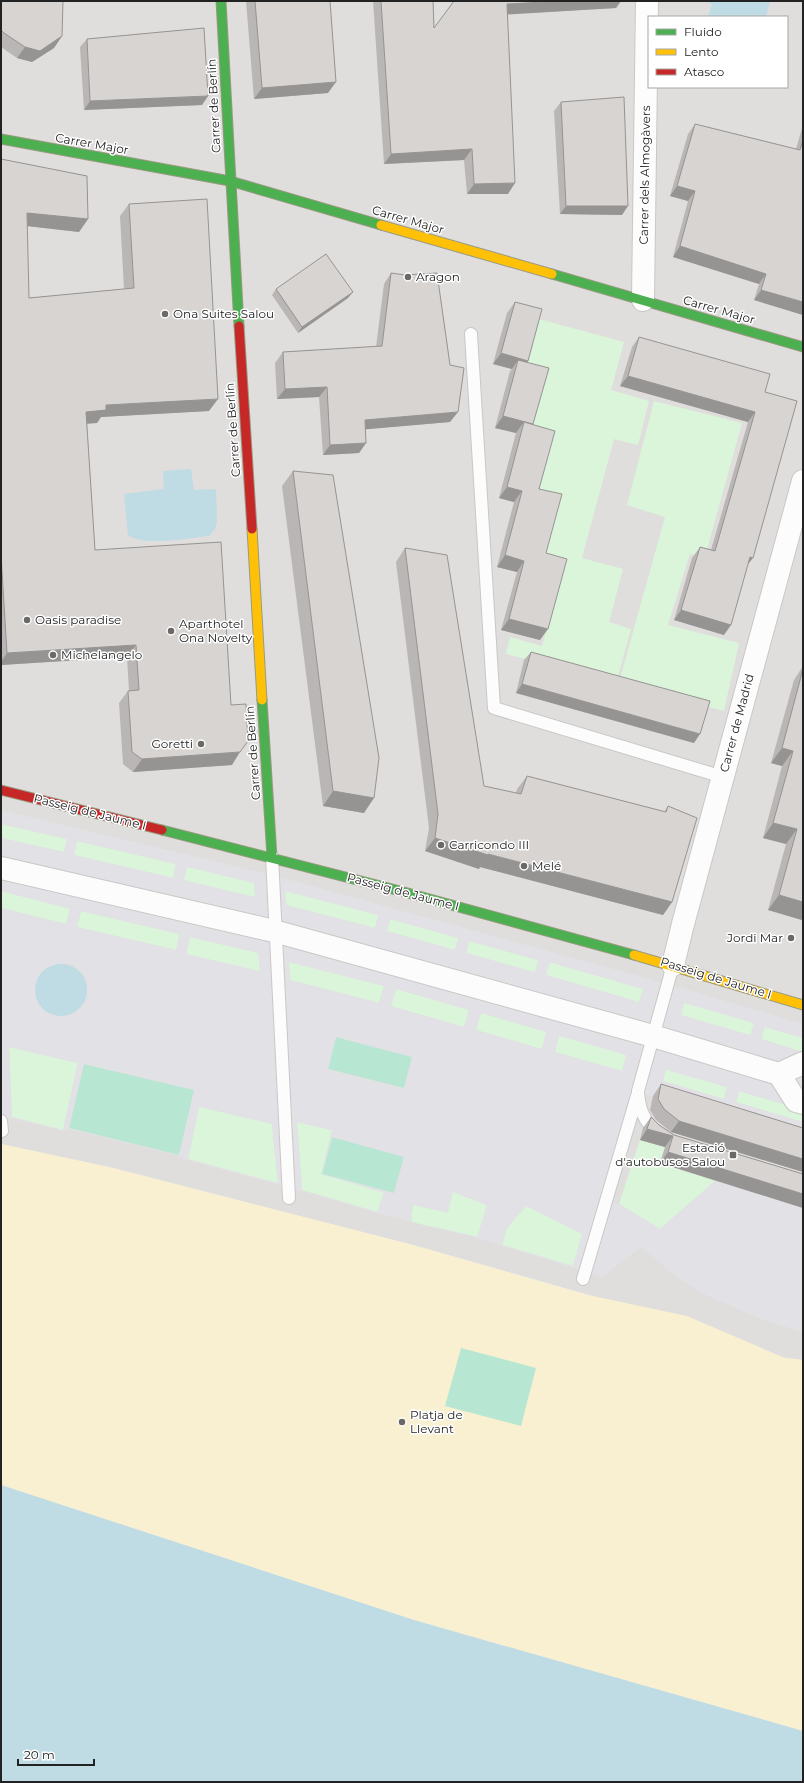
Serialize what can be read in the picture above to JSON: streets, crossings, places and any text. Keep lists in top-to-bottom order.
{
  "streets": {
    "street": [
      "Carrer de Berlín",
      "Carrer Major",
      "Carrer dels Almogàvers",
      "Carrer de Madrid",
      "Passeig de Jaume I"
    ]
  },
  "crossings": [
    ["Carrer de Berlín", "Carrer Major"],
    ["Carrer de Berlín", "Passeig de Jaume I"],
    ["Carrer Major", "Carrer dels Almogàvers"],
    ["Carrer de Madrid", "Passeig de Jaume I"]
  ],
  "places": {
    "other": [
      "Aragon",
      "Ona Suites Salou",
      "Oasis paradise",
      "Aparthotel Ona Novelty",
      "Michelangelo",
      "Goretti",
      "Carricondo III",
      "Melé",
      "Jordi Mar",
      "Platja de Llevant"
    ],
    "transit": ["Estació d'autobusos Salou"]
  },
  "legend": ["Fluido", "Lento", "Atasco"],
  "scale_bar": "20 m"
}
